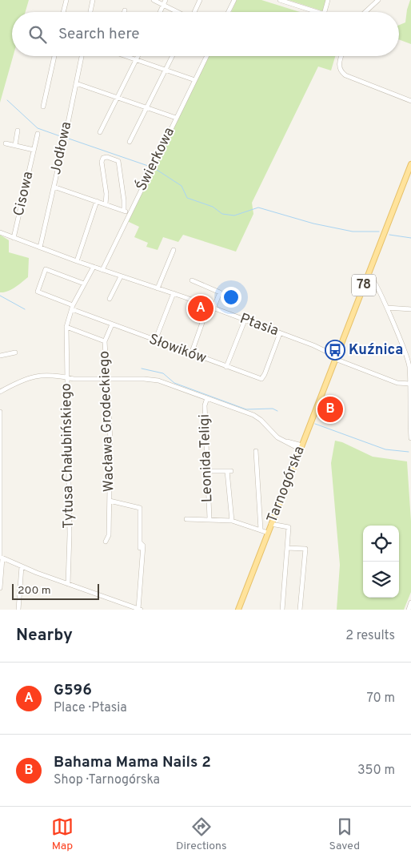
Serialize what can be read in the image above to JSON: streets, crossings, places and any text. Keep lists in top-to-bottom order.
{
  "streets": {
    "main road": ["78", "Tarnogórska"],
    "street": [
      "Jodłowa",
      "Świerkowa",
      "Cisowa",
      "Ptasia",
      "Słowików",
      "Wacława Grodeckiego",
      "Tytusa Chałubińskiego",
      "Leonida Teligi"
    ]
  },
  "crossings": [
    ["Jodłowa", "Ptasia"],
    ["Świerkowa", "Ptasia"],
    ["Cisowa", "Ptasia"],
    ["78", "Ptasia"],
    ["78", "Tarnogórska"],
    ["Ptasia", "Słowików"],
    ["Ptasia", "Tytusa Chałubińskiego"],
    ["Ptasia", "Tarnogórska"],
    ["Słowików", "Tytusa Chałubińskiego"],
    ["Wacława Grodeckiego", "Tytusa Chałubińskiego"]
  ],
  "places": {
    "bus stop": ["Kuźnica"]
  },
  "scale_bar": "200 m",
  "page": {
    "search": "Search here",
    "pins": ["A", "B"],
    "scale": "200 m",
    "heading": ["Nearby", "2 results"],
    "list": [
      {
        "mark": "A",
        "name": "G596",
        "note": "Place · Ptasia",
        "value": "70 m"
      },
      {
        "mark": "B",
        "name": "Bahama Mama Nails 2",
        "note": "Shop · Tarnogórska",
        "value": "350 m"
      }
    ],
    "nav": ["Map", "Directions", "Saved"]
  }
}
